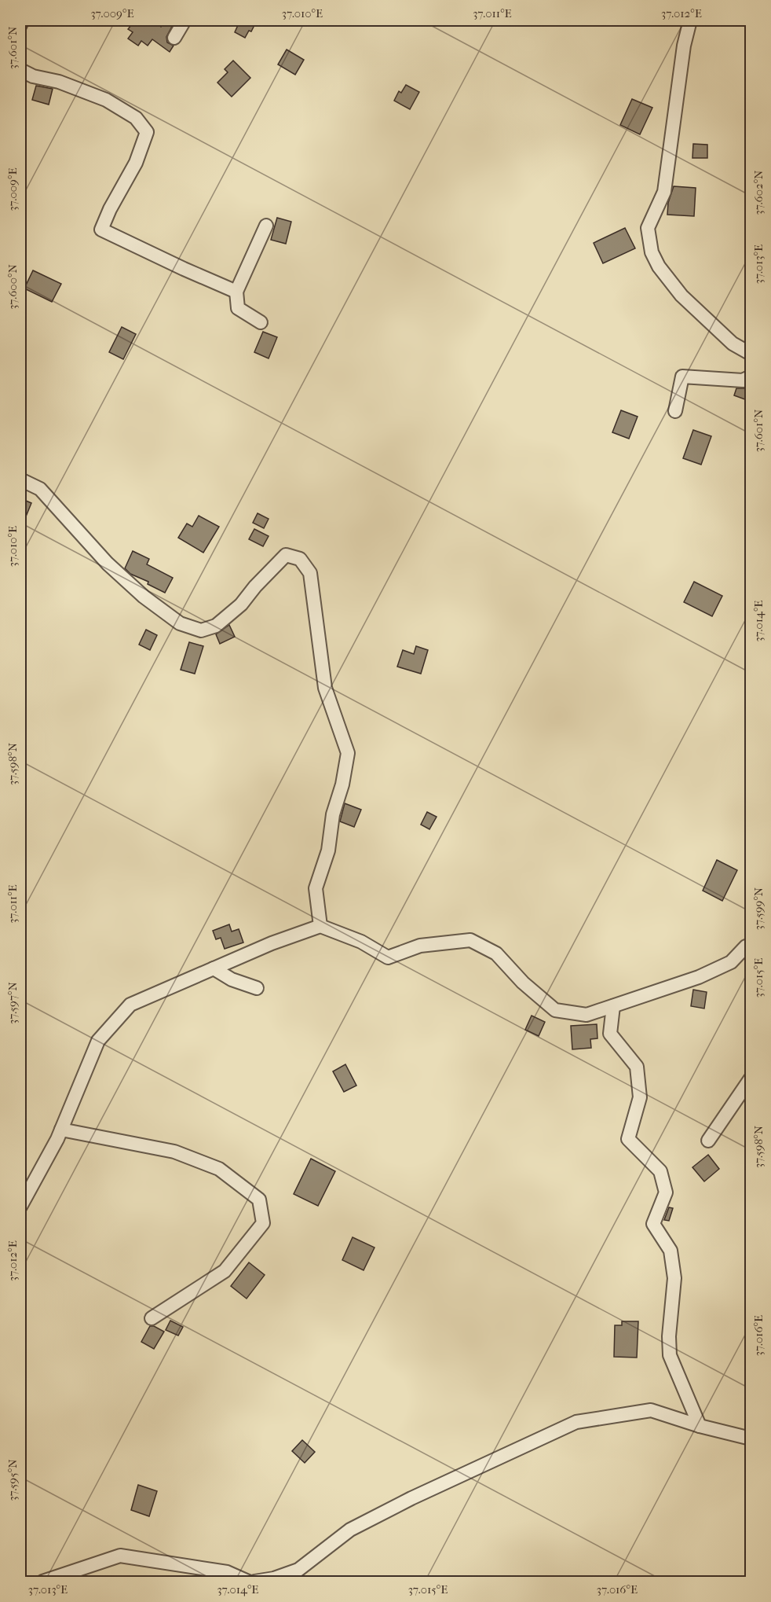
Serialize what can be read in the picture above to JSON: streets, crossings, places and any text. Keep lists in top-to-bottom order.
{
  "coordinates": [
    "37.009°E",
    "37.010°E",
    "37.011°E",
    "37.012°E",
    "37.601°N",
    "37.602°N",
    "37.013°E",
    "37.600°N",
    "37.014°E",
    "37.598°N",
    "37.599°N",
    "37.015°E",
    "37.597°N",
    "37.016°E",
    "37.595°N"
  ]
}
